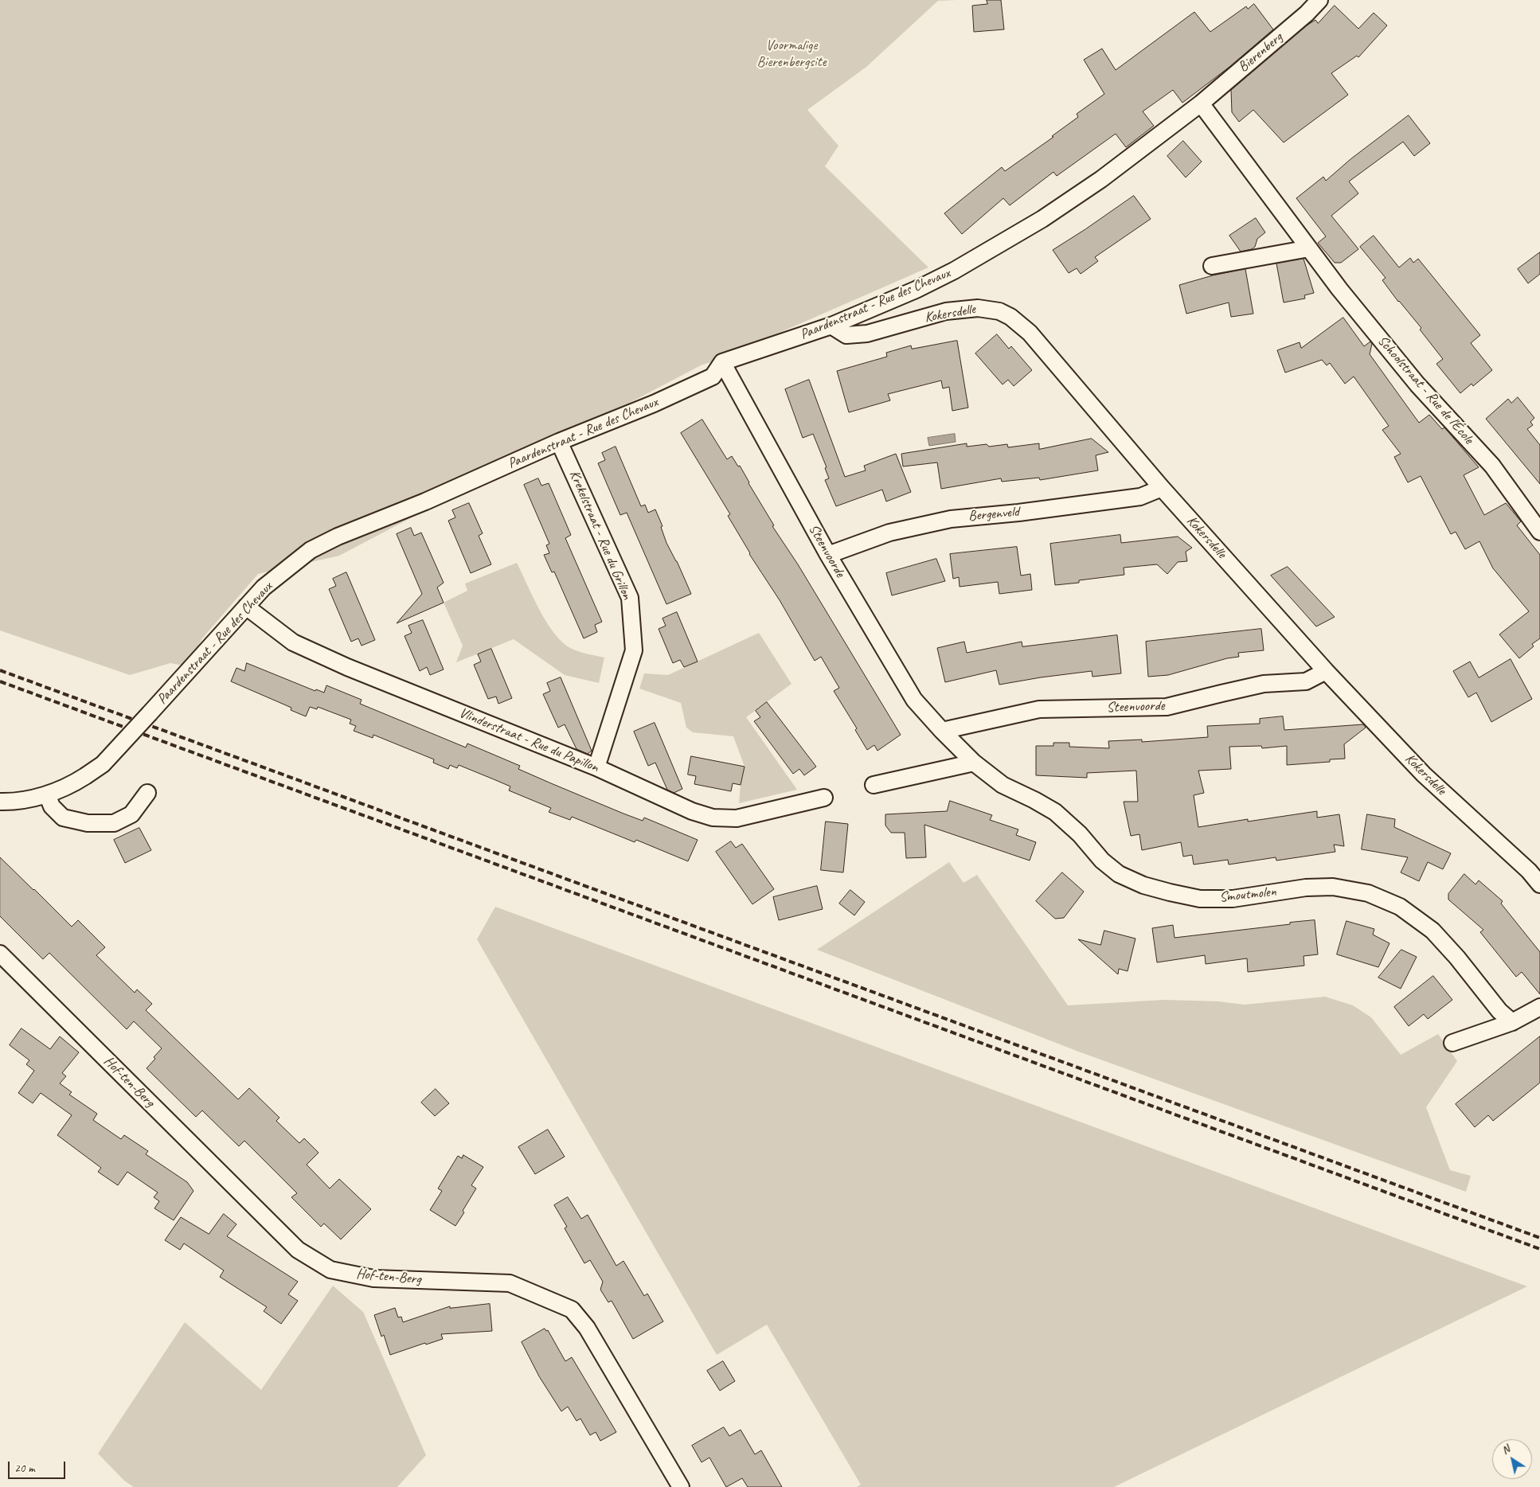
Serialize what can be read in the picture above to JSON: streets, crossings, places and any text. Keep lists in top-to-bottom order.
{
  "streets": {
    "street": [
      "Bierenberg",
      "Paardenstraat - Rue des Chevaux",
      "Kokersdelle",
      "Schoolstraat - Rue de l'École",
      "Bergenveld",
      "Krekelstraat - Rue du Grillon",
      "Steenvoorde",
      "Vlinderstraat - Rue du Papillon",
      "Smoutmolen",
      "Hof-ten-Berg"
    ]
  },
  "crossings": [
    ["Bierenberg", "Paardenstraat - Rue des Chevaux"],
    ["Bierenberg", "Schoolstraat - Rue de l'École"],
    ["Paardenstraat - Rue des Chevaux", "Kokersdelle"],
    ["Paardenstraat - Rue des Chevaux", "Schoolstraat - Rue de l'École"],
    ["Paardenstraat - Rue des Chevaux", "Krekelstraat - Rue du Grillon"],
    ["Paardenstraat - Rue des Chevaux", "Steenvoorde"],
    ["Paardenstraat - Rue des Chevaux", "Vlinderstraat - Rue du Papillon"],
    ["Kokersdelle", "Bergenveld"],
    ["Kokersdelle", "Steenvoorde"],
    ["Bergenveld", "Steenvoorde"],
    ["Krekelstraat - Rue du Grillon", "Vlinderstraat - Rue du Papillon"],
    ["Steenvoorde", "Smoutmolen"]
  ],
  "parks": ["Voormalige Bierenbergsite"],
  "scale_bar": "20 m",
  "north": "top left"
}
